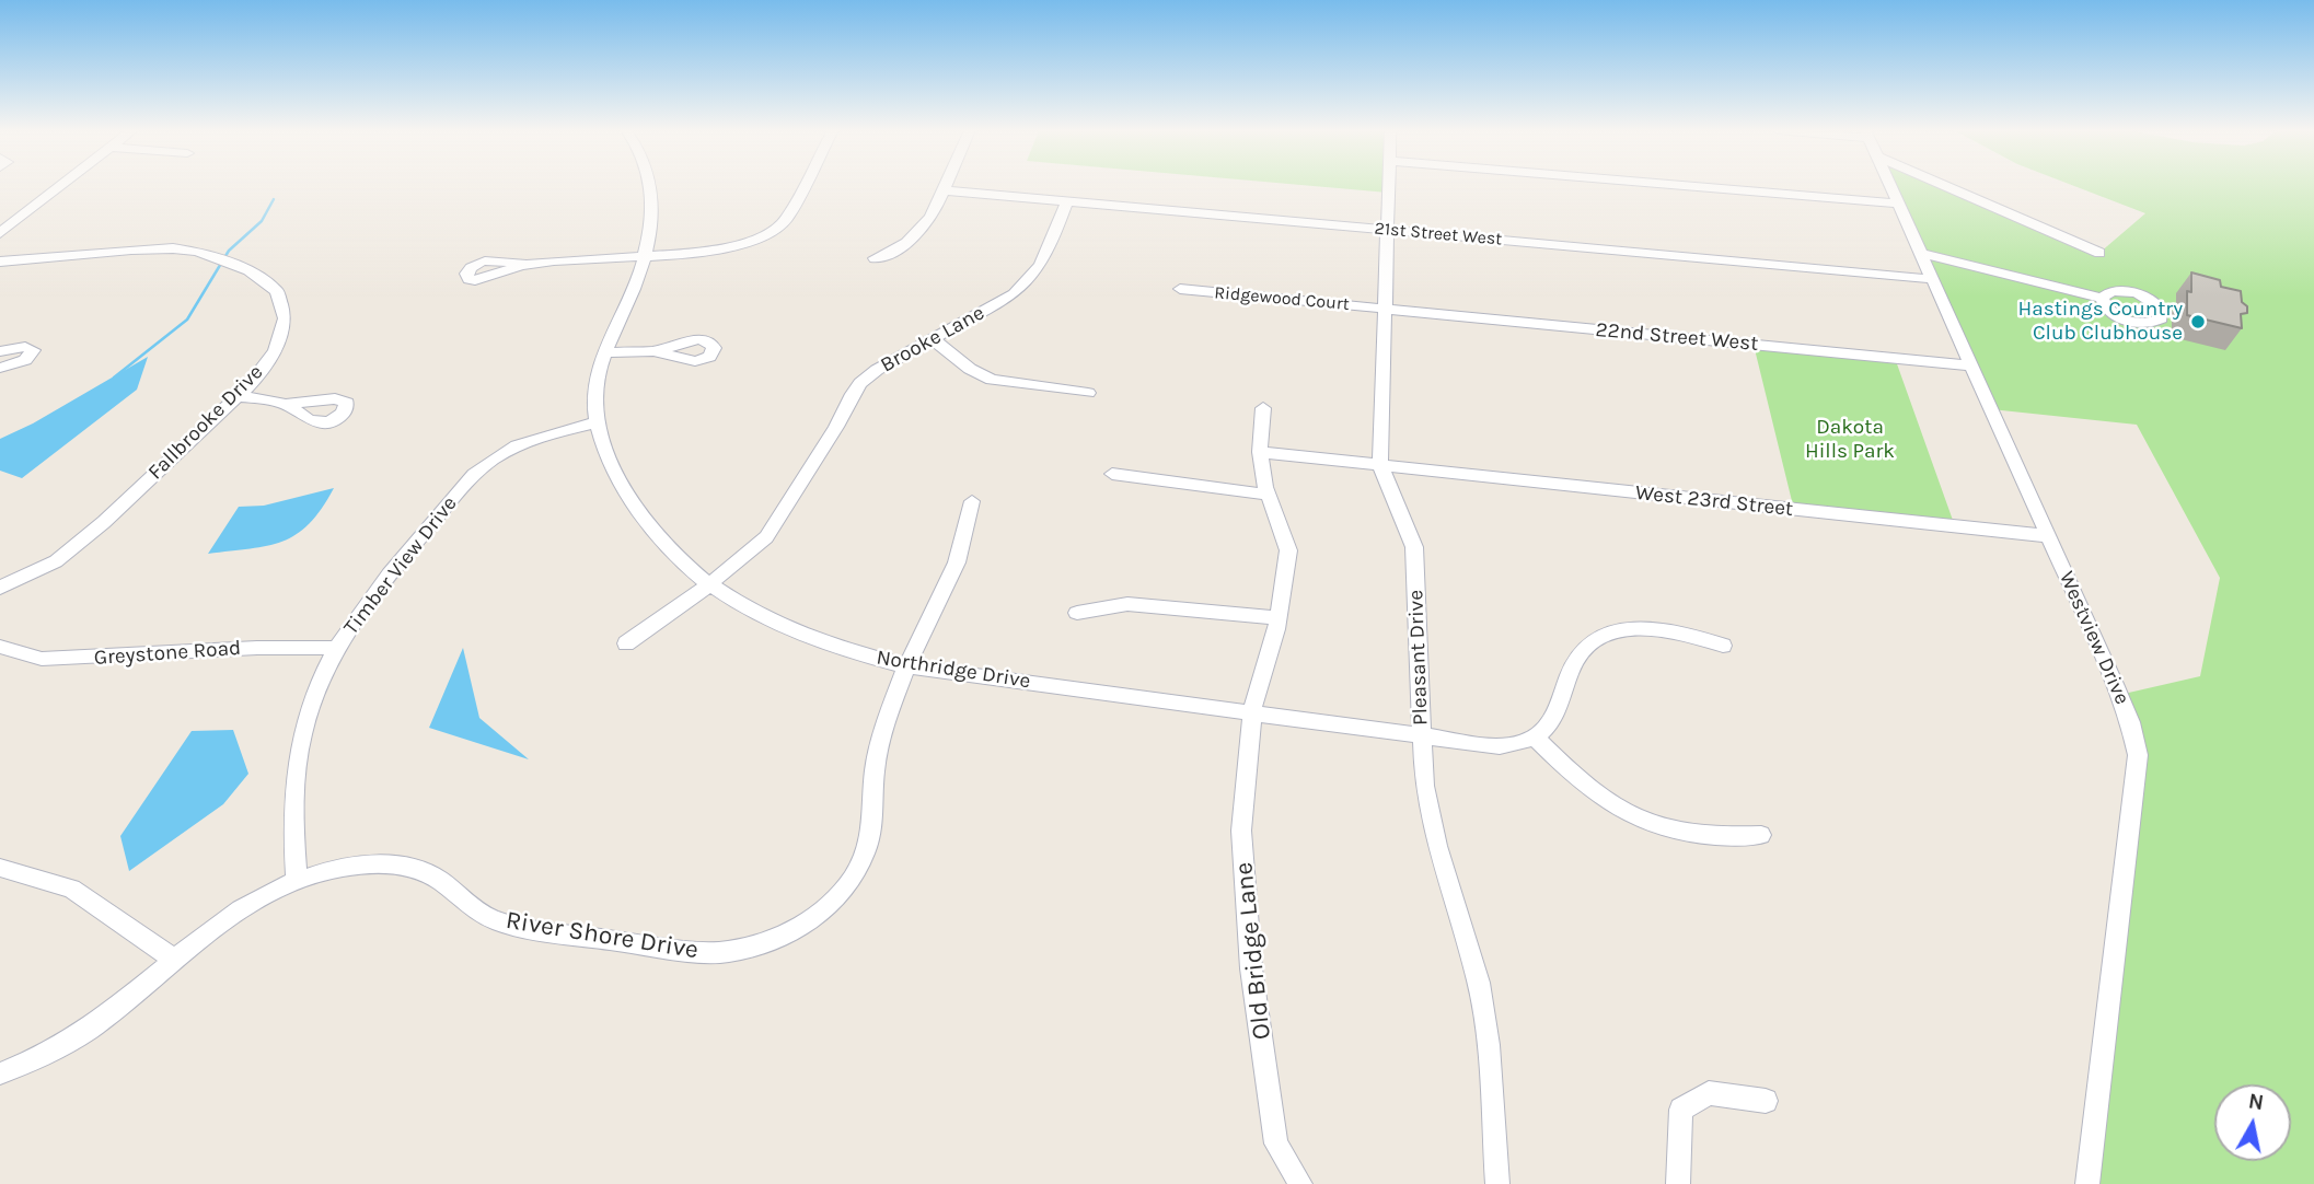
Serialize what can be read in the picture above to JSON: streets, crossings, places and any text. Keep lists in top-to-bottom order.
{
  "streets": {
    "street": [
      "21st Street West",
      "Ridgewood Court",
      "22nd Street West",
      "Brooke Lane",
      "Fallbrooke Drive",
      "West 23rd Street",
      "Timber View Drive",
      "Westview Drive",
      "Greystone Road",
      "Pleasant Drive",
      "Northridge Drive",
      "River Shore Drive",
      "Old Bridge Lane"
    ]
  },
  "crossings": [
    ["21st Street West", "Brooke Lane"],
    ["21st Street West", "Westview Drive"],
    ["21st Street West", "Pleasant Drive"],
    ["Ridgewood Court", "22nd Street West"],
    ["Ridgewood Court", "Pleasant Drive"],
    ["22nd Street West", "Westview Drive"],
    ["22nd Street West", "Pleasant Drive"],
    ["Brooke Lane", "Northridge Drive"],
    ["West 23rd Street", "Westview Drive"],
    ["West 23rd Street", "Pleasant Drive"],
    ["West 23rd Street", "Old Bridge Lane"],
    ["Timber View Drive", "Greystone Road"],
    ["Timber View Drive", "Northridge Drive"],
    ["Timber View Drive", "River Shore Drive"],
    ["Pleasant Drive", "Northridge Drive"],
    ["Northridge Drive", "River Shore Drive"],
    ["Northridge Drive", "Old Bridge Lane"]
  ],
  "parks": ["Dakota Hills Park"],
  "places": ["Hastings Country Club Clubhouse"],
  "north": "top"
}
